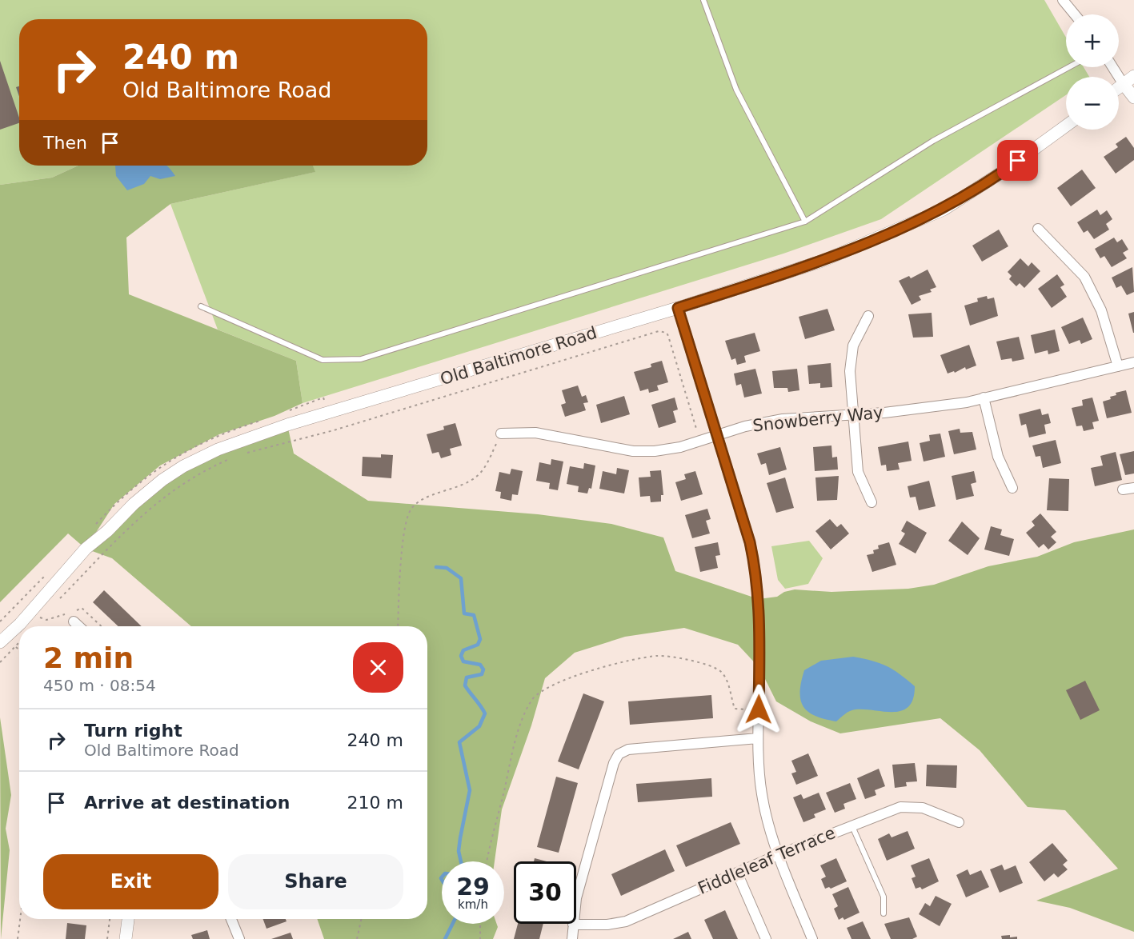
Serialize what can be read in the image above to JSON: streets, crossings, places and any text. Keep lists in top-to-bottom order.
{
  "streets": {
    "street": ["Old Baltimore Road", "Snowberry Way", "Fiddleleaf Terrace"]
  },
  "page": {
    "map_buttons": ["+", "−"],
    "turn": ["240 m", "Old Baltimore Road"],
    "then": "Then",
    "heading": ["2 min", "450 m · 08:54"],
    "list": [
      {
        "name": "Turn right",
        "note": "Old Baltimore Road",
        "value": "240 m"
      },
      {
        "name": "Arrive at destination",
        "value": "210 m"
      }
    ],
    "buttons": ["Exit", "Share"],
    "speed": "29 km/h",
    "limit": "30"
  }
}
